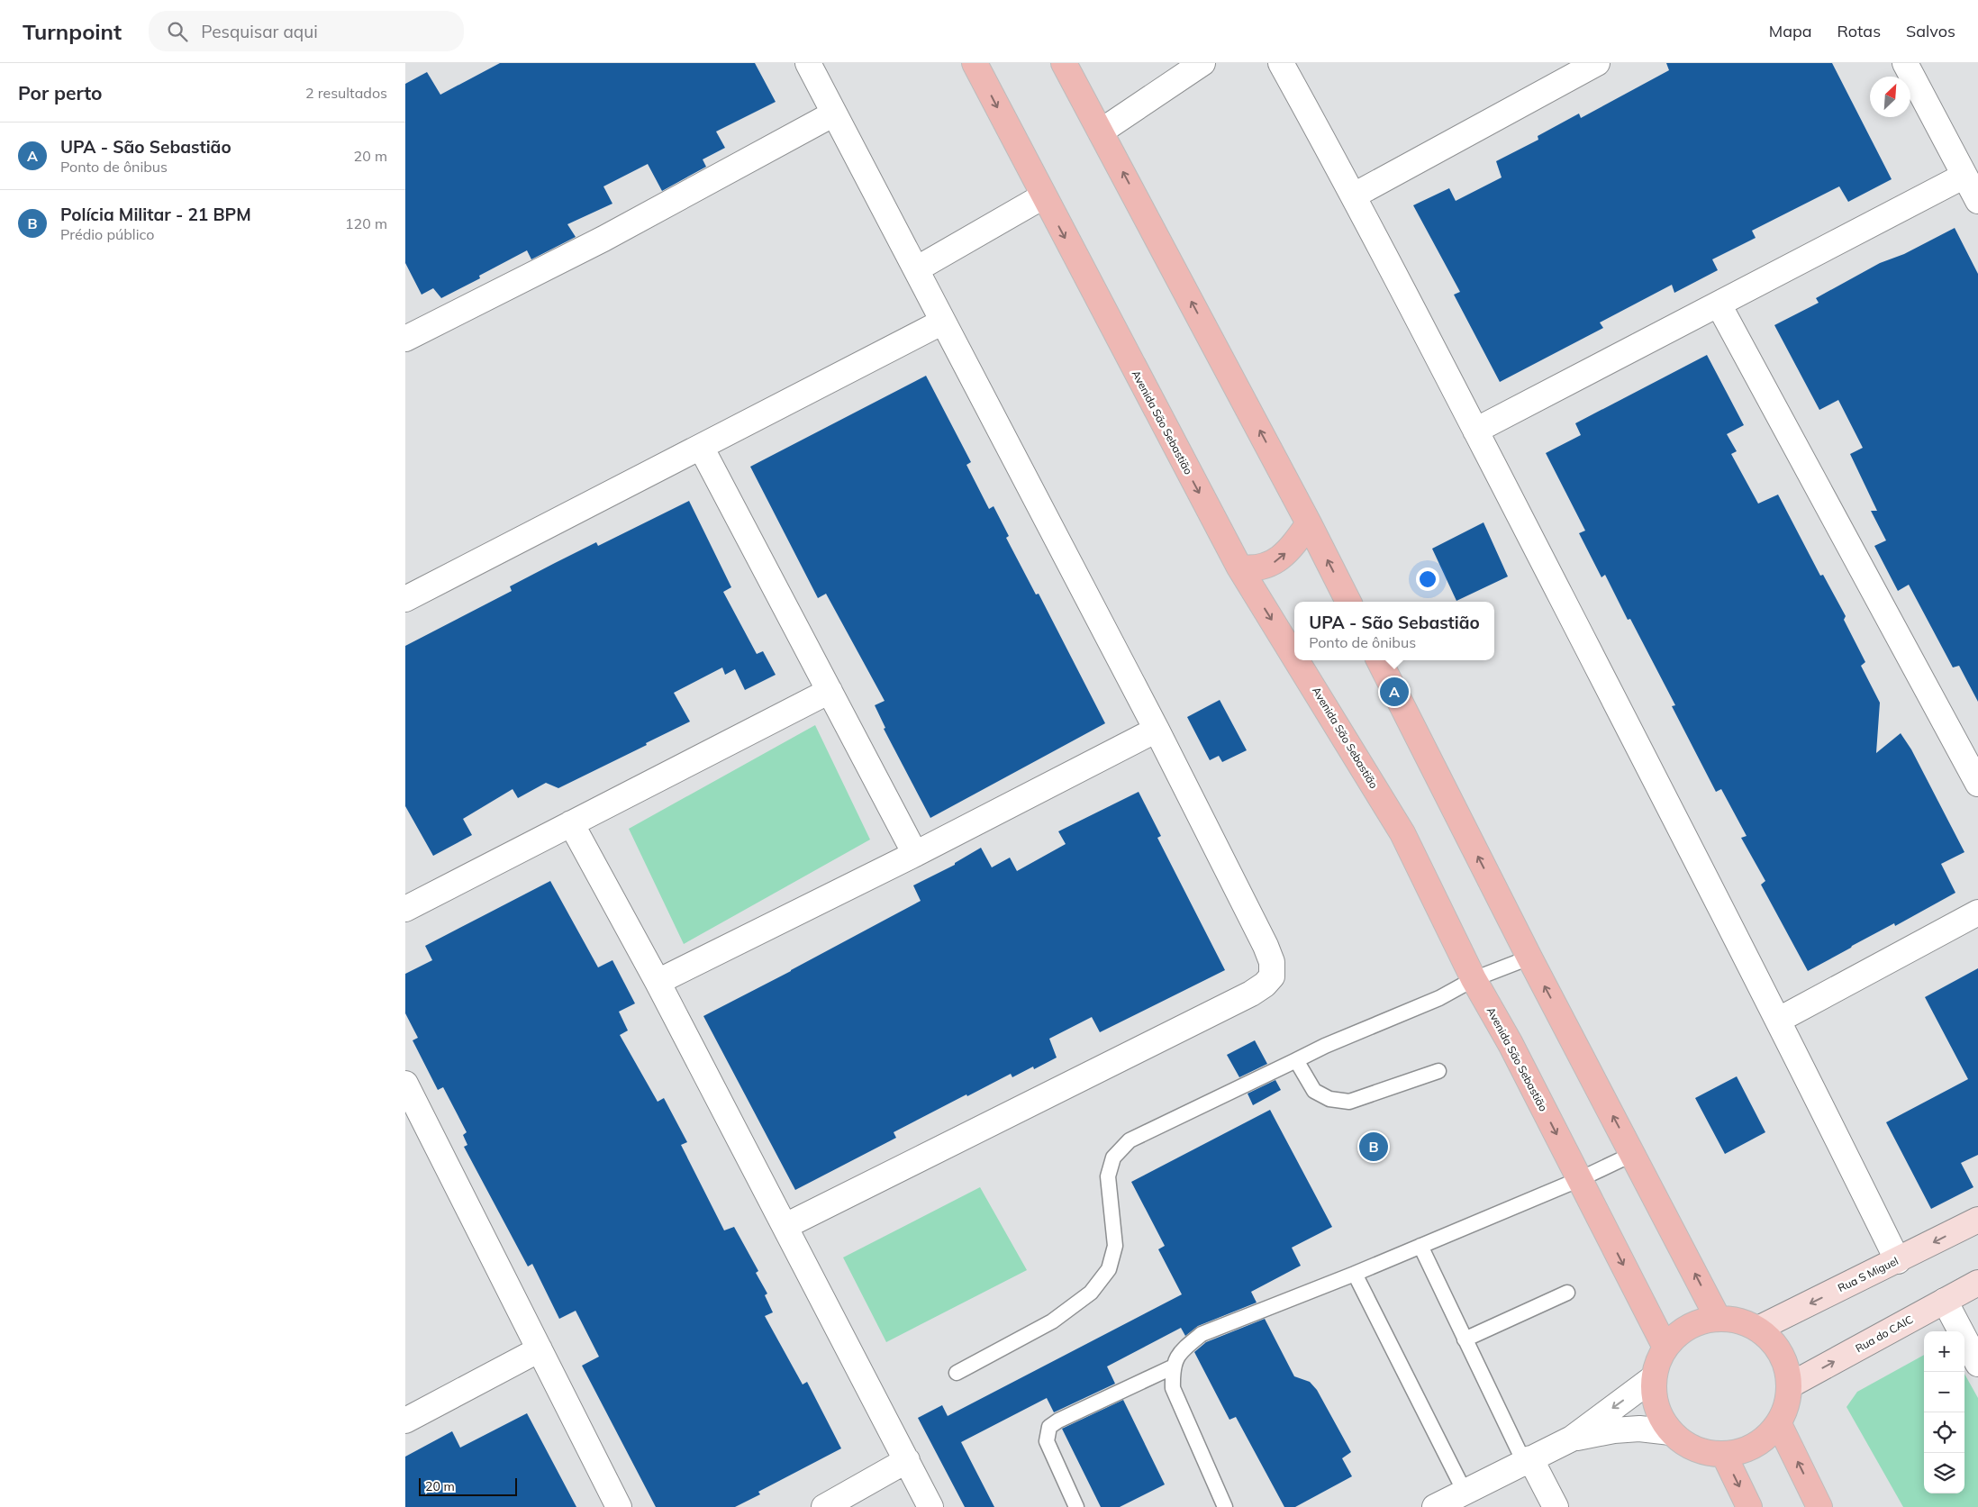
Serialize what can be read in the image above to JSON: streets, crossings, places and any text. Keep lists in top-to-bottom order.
{
  "streets": {
    "main road": ["Avenida São Sebastião"],
    "street": ["Rua S Miguel", "Rua do CAIC"]
  },
  "crossings": [
    ["Avenida São Sebastião", "Rua S Miguel"],
    ["Avenida São Sebastião", "Rua do CAIC"],
    ["Rua S Miguel", "Rua do CAIC"]
  ],
  "one_way": ["Rua S Miguel", "Rua do CAIC"],
  "scale_bar": "20 m",
  "north": "top right",
  "page": {
    "header": "Turnpoint",
    "search": "Pesquisar aqui",
    "nav": ["Mapa", "Rotas", "Salvos"],
    "heading": ["Por perto", "2 resultados"],
    "list": [
      {
        "mark": "A",
        "name": "UPA - São Sebastião",
        "note": "Ponto de ônibus",
        "value": "20 m"
      },
      {
        "mark": "B",
        "name": "Polícia Militar - 21 BPM",
        "note": "Prédio público",
        "value": "120 m"
      }
    ],
    "popup": ["UPA - São Sebastião", "Ponto de ônibus"],
    "pins": ["A", "B"],
    "map_buttons": ["+", "−"],
    "scale": "20 m"
  }
}
